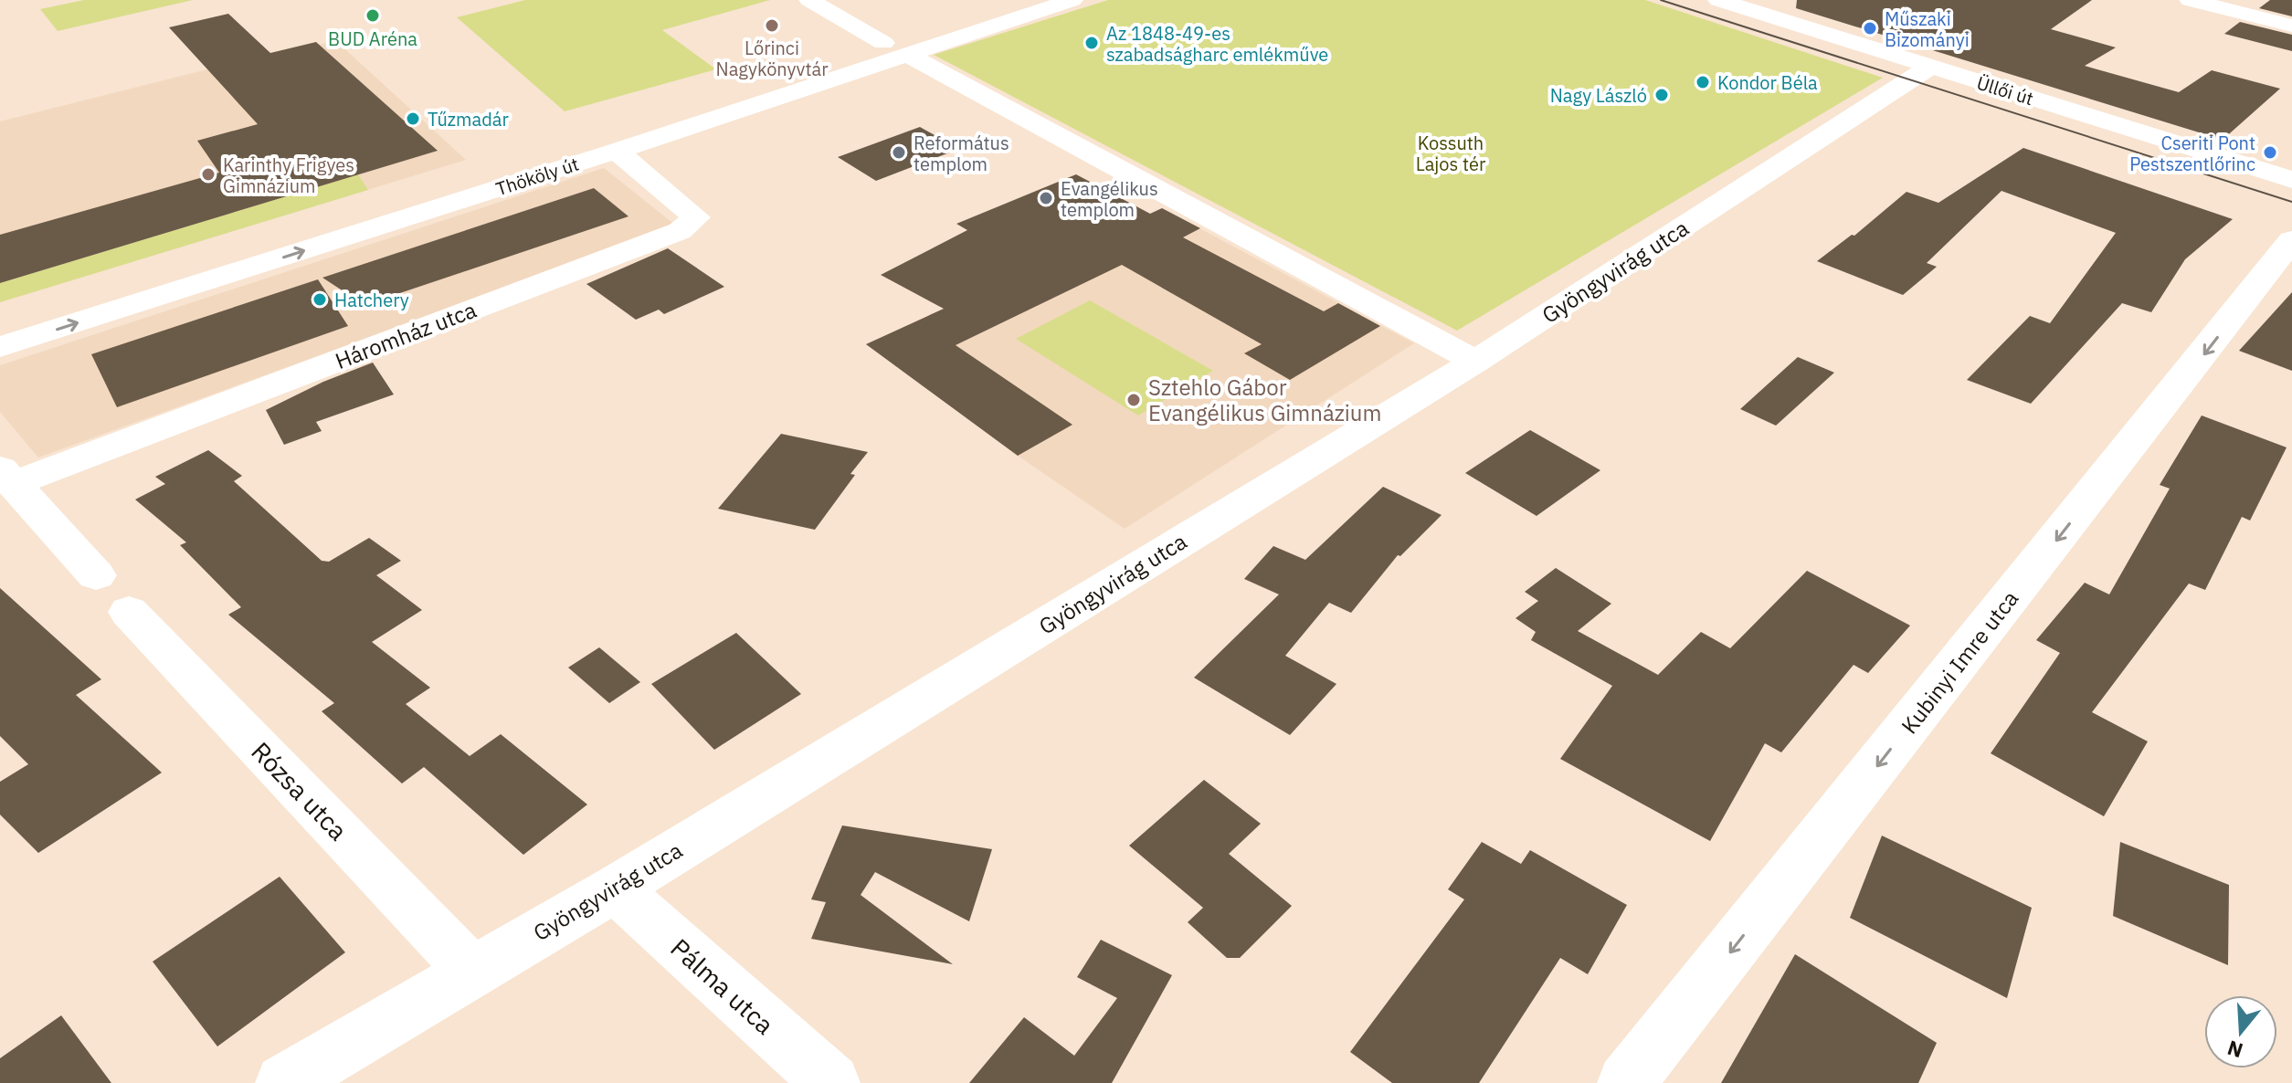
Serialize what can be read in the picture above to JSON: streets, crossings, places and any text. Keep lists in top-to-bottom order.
{
  "streets": {
    "street": [
      "Üllői út",
      "Thököly út",
      "Gyöngyvirág utca",
      "Háromház utca",
      "Kubinyi Imre utca",
      "Rózsa utca",
      "Pálma utca"
    ]
  },
  "crossings": [
    ["Üllői út", "Gyöngyvirág utca"],
    ["Thököly út", "Háromház utca"],
    ["Gyöngyvirág utca", "Rózsa utca"],
    ["Gyöngyvirág utca", "Pálma utca"]
  ],
  "one_way": ["Kubinyi Imre utca"],
  "parks": ["Kossuth Lajos tér"],
  "places": [
    "BUD Aréna",
    "Lőrinci Nagykönyvtár",
    "Műszaki Bizományi",
    "Az 1848-49-es szabadságharc emlékműve",
    "Kondor Béla",
    "Nagy László",
    "Tűzmadár",
    "Református templom",
    "Cseriti Pont Pestszentlőrinc",
    "Karinthy Frigyes Gimnázium",
    "Evangélikus templom",
    "Hatchery",
    "Sztehlo Gábor Evangélikus Gimnázium"
  ],
  "north": "bottom"
}
